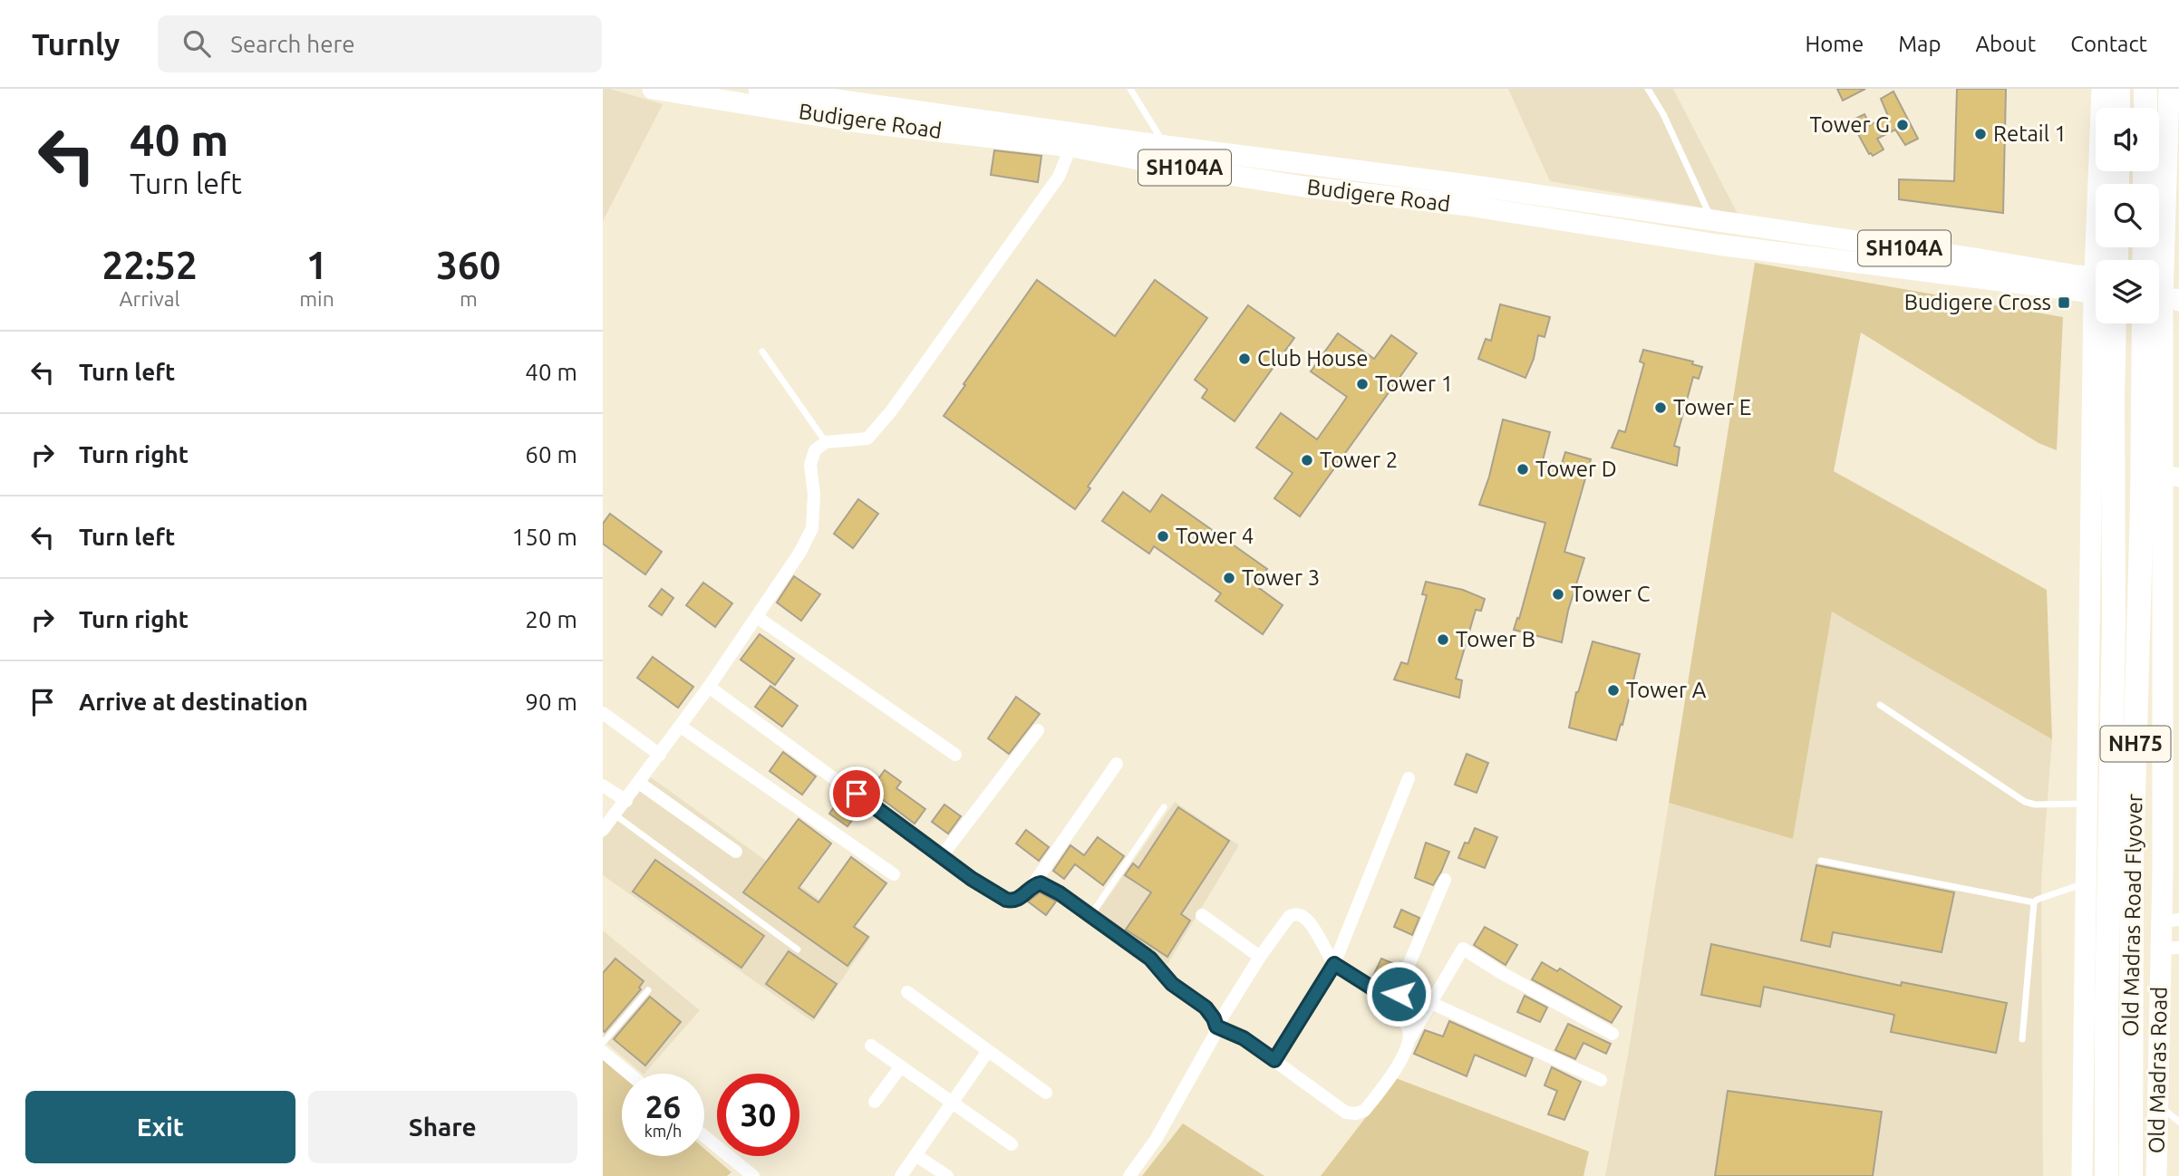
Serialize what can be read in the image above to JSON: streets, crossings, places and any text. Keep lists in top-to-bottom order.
{
  "streets": {
    "highway": ["NH75", "Old Madras Road Flyover"],
    "main road": ["Budigere Road", "SH104A", "Old Madras Road"]
  },
  "places": {
    "other": [
      "Tower G",
      "Retail 1",
      "Club House",
      "Tower 1",
      "Tower E",
      "Tower 2",
      "Tower D",
      "Tower 4",
      "Tower 3",
      "Tower C",
      "Tower B",
      "Tower A"
    ],
    "transit": ["Budigere Cross"]
  },
  "page": {
    "header": "Turnly",
    "search": "Search here",
    "nav": [
      "Home",
      "Map",
      "About",
      "Contact"
    ],
    "turn": ["40 m", "Turn left"],
    "eta": [
      "22:52",
      "Arrival",
      "1",
      "min",
      "360",
      "m"
    ],
    "list": [
      {
        "name": "Turn left",
        "value": "40 m"
      },
      {
        "name": "Turn right",
        "value": "60 m"
      },
      {
        "name": "Turn left",
        "value": "150 m"
      },
      {
        "name": "Turn right",
        "value": "20 m"
      },
      {
        "name": "Arrive at destination",
        "value": "90 m"
      }
    ],
    "speed": "26 km/h",
    "limit": "30",
    "buttons": ["Exit", "Share"]
  }
}
